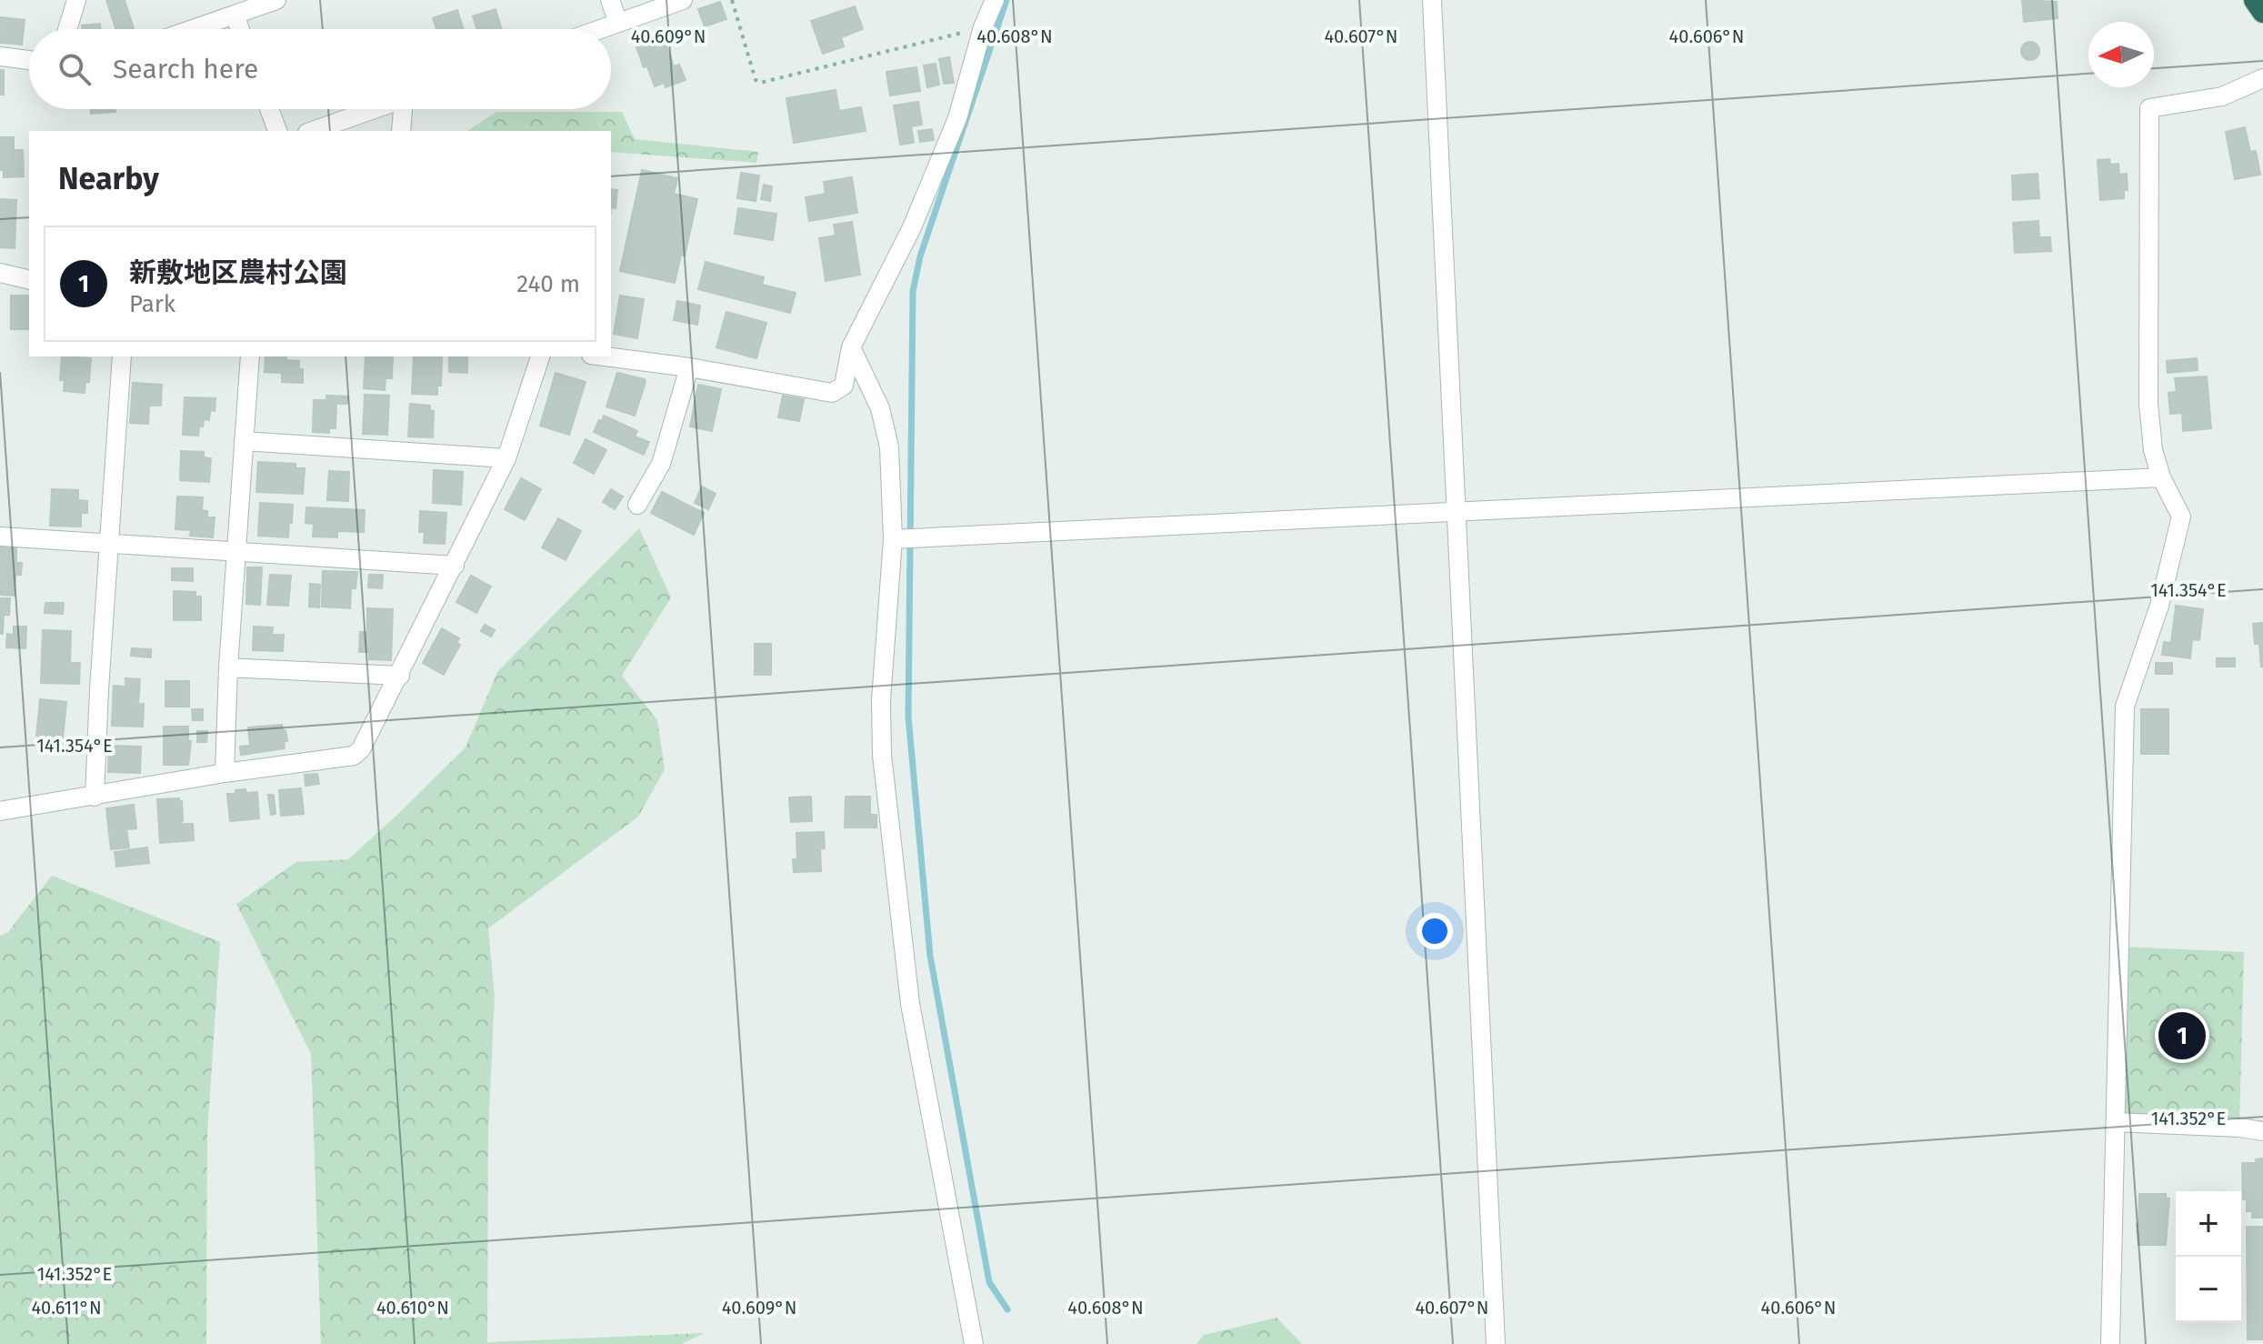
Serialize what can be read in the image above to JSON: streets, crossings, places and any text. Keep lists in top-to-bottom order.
{
  "north": "left",
  "page": {
    "search": "Search here",
    "heading": "Nearby",
    "list": [
      {
        "mark": "1",
        "name": "新敷地区農村公園",
        "note": "Park",
        "value": "240 m"
      }
    ],
    "pins": "1",
    "map_buttons": ["+", "−"]
  },
  "coordinates": [
    "40.609°N",
    "40.608°N",
    "40.607°N",
    "40.606°N",
    "141.354°E",
    "141.352°E",
    "40.611°N",
    "40.610°N"
  ]
}
